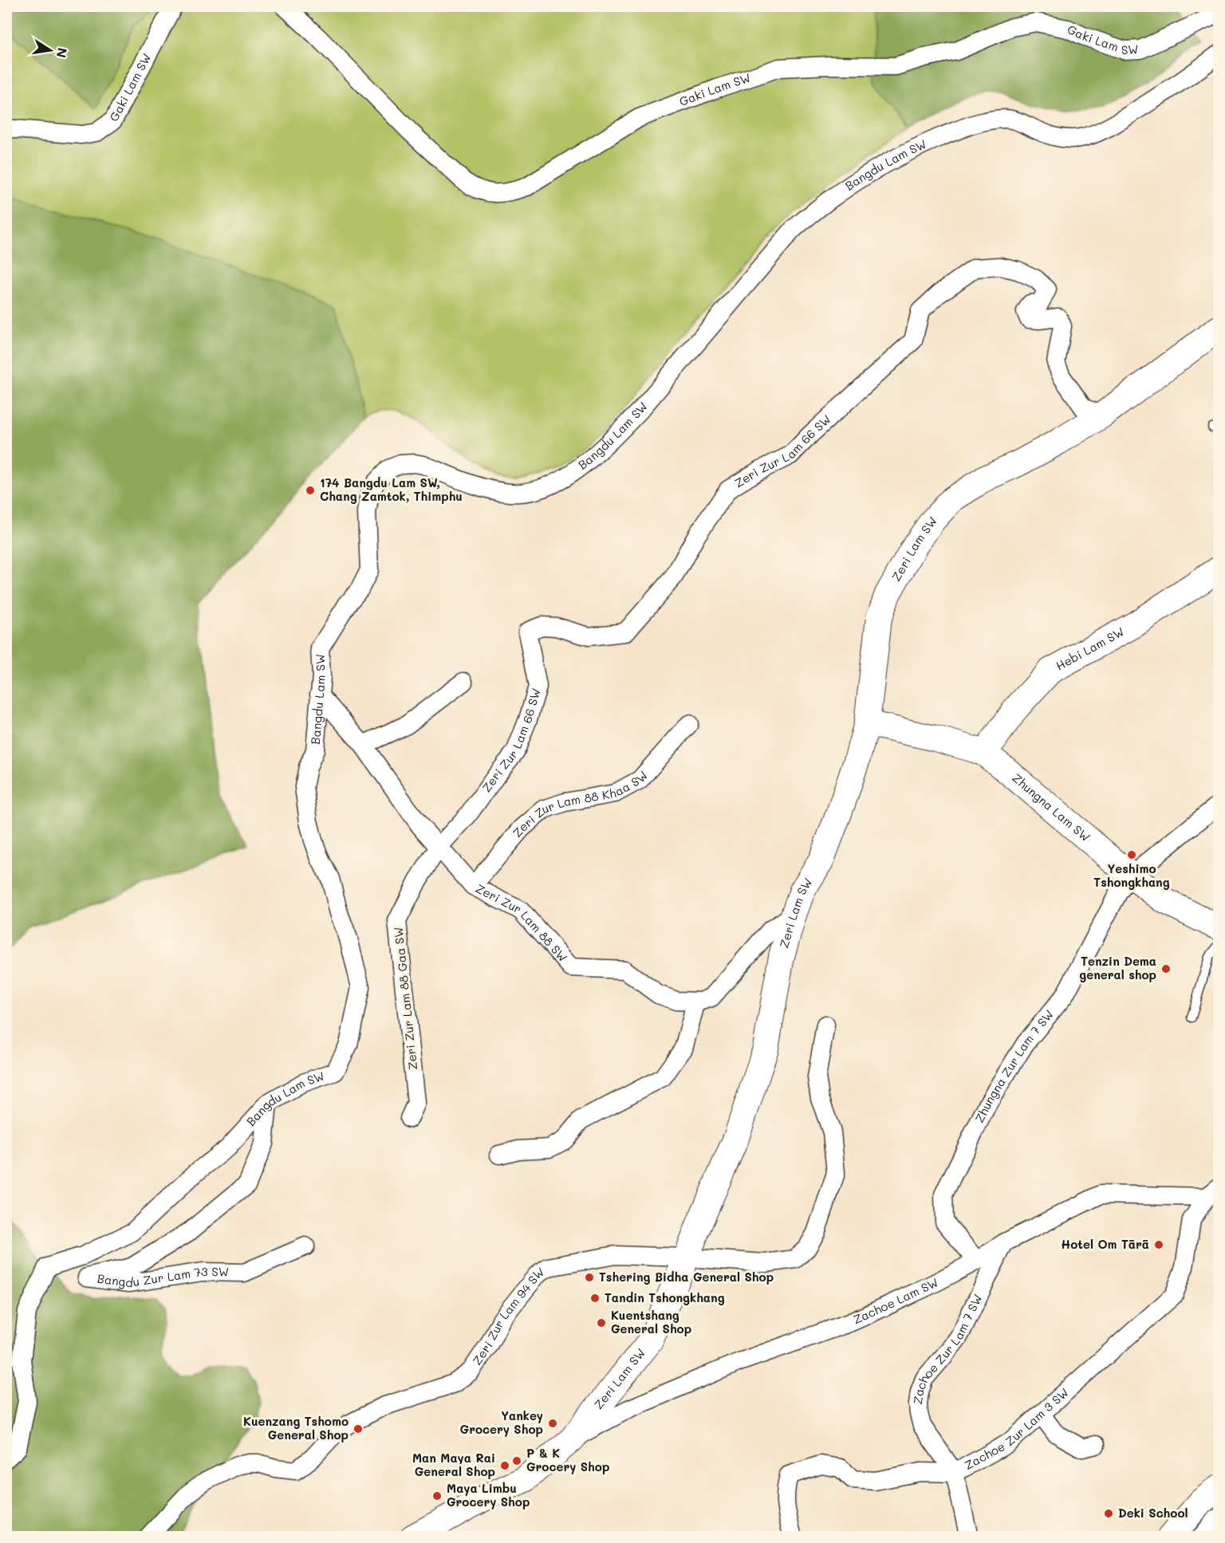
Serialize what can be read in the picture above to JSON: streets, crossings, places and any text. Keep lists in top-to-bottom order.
{
  "streets": {
    "street": [
      "Gaki Lam SW",
      "Bangdu Lam SW",
      "Zeri Zur Lam 66 SW",
      "Zeri Lam SW",
      "Hebi Lam SW",
      "Zeri Zur Lam 88 Khaa SW",
      "Zhungna Lam SW",
      "Zeri Zur Lam 88 SW",
      "Zeri Zur Lam 88 Gaa SW",
      "Zhungna Zur Lam 7 SW",
      "Bangdu Zur Lam 73 SW",
      "Zachoe Lam SW",
      "Zeri Zur Lam 94 SW",
      "Zachoe Zur Lam 7 SW",
      "Zachoe Zur Lam 3 SW"
    ]
  },
  "crossings": [
    ["Bangdu Lam SW", "Zeri Zur Lam 88 SW"],
    ["Bangdu Lam SW", "Bangdu Zur Lam 73 SW"],
    ["Zeri Zur Lam 66 SW", "Zeri Lam SW"],
    ["Zeri Zur Lam 66 SW", "Zeri Zur Lam 88 SW"],
    ["Zeri Zur Lam 66 SW", "Zeri Zur Lam 88 Gaa SW"],
    ["Zeri Lam SW", "Zhungna Lam SW"],
    ["Zeri Lam SW", "Zachoe Lam SW"],
    ["Zeri Lam SW", "Zeri Zur Lam 94 SW"],
    ["Hebi Lam SW", "Zhungna Lam SW"],
    ["Zeri Zur Lam 88 Khaa SW", "Zeri Zur Lam 88 SW"],
    ["Zhungna Lam SW", "Zhungna Zur Lam 7 SW"],
    ["Zhungna Zur Lam 7 SW", "Zachoe Lam SW"],
    ["Zachoe Lam SW", "Zachoe Zur Lam 7 SW"],
    ["Zachoe Lam SW", "Zachoe Zur Lam 3 SW"],
    ["Zachoe Zur Lam 7 SW", "Zachoe Zur Lam 3 SW"]
  ],
  "places": [
    "174 Bangdu Lam SW, Chang Zamtok, Thimphu",
    "Yeshimo Tshongkhang",
    "Tenzin Dema general shop",
    "Hotel Om Tārā",
    "Tshering Bidha General Shop",
    "Tandin Tshongkhang",
    "Kuentshang General Shop",
    "Yankey Grocery Shop",
    "Kuenzang Tshomo General Shop",
    "P & K Grocery Shop",
    "Man Maya Rai General Shop",
    "Maya Limbu Grocery Shop",
    "Deki School"
  ],
  "north": "right"
}
